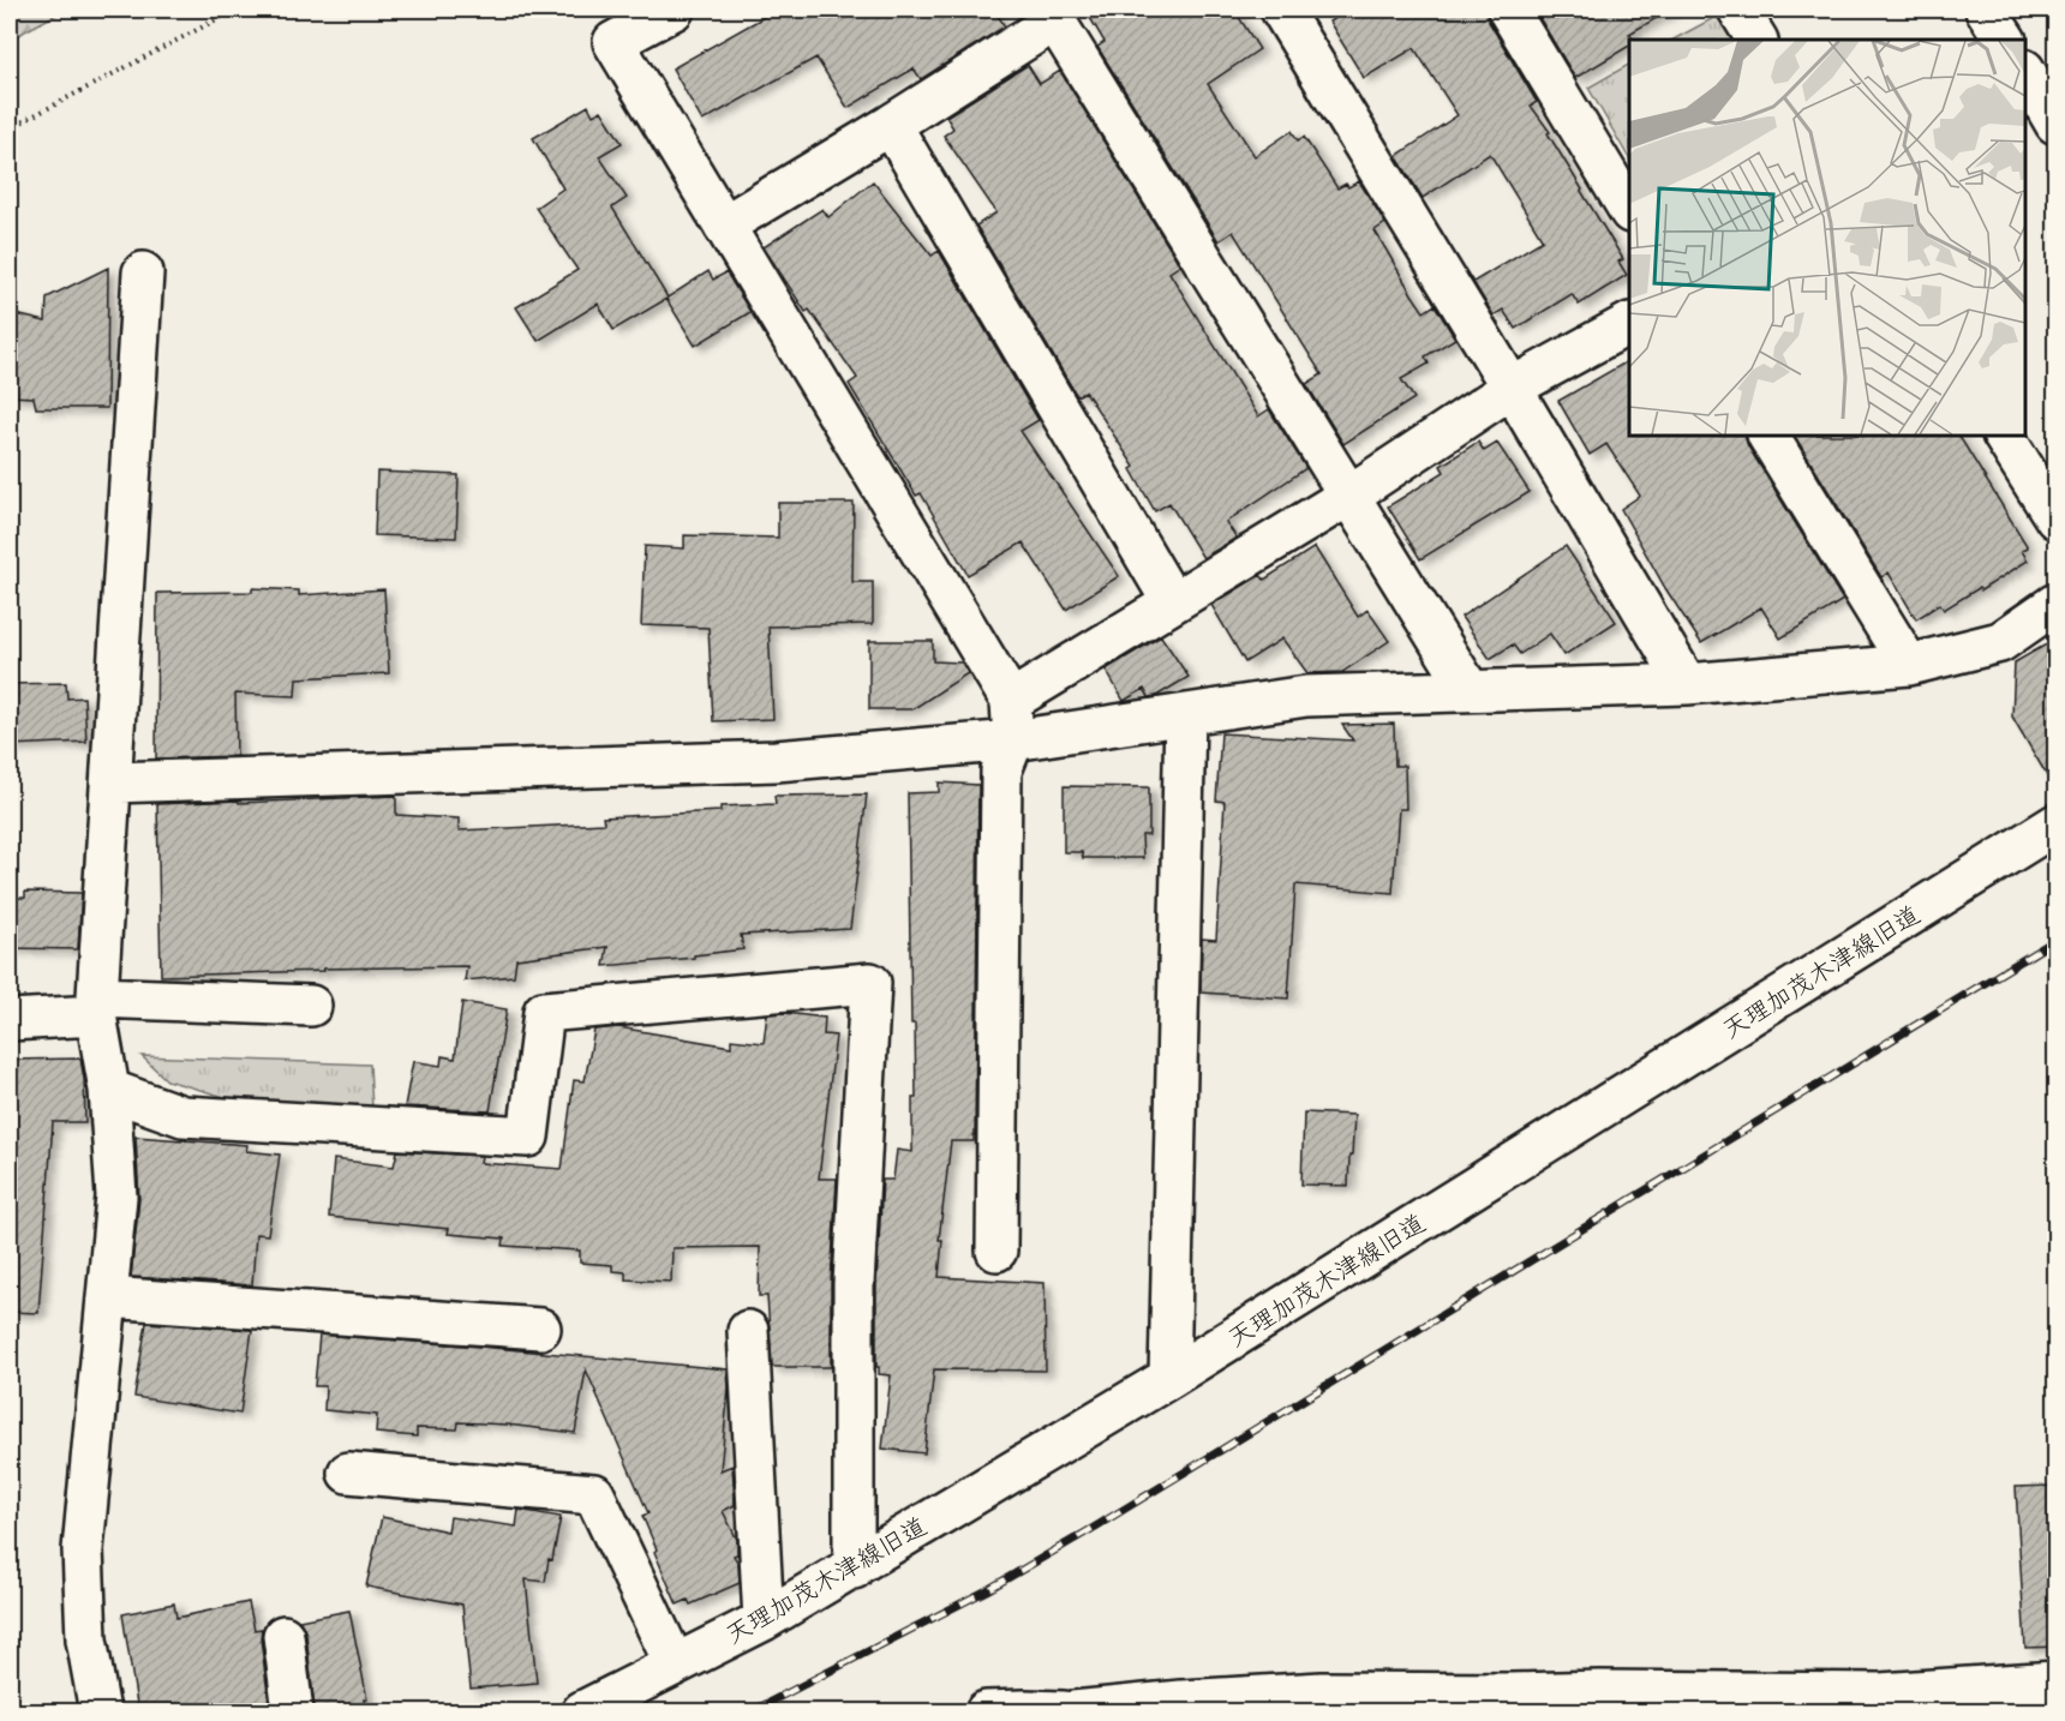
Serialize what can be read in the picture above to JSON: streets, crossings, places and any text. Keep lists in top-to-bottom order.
{
  "streets": {
    "street": ["天理加茂木津線旧道"]
  }
}
